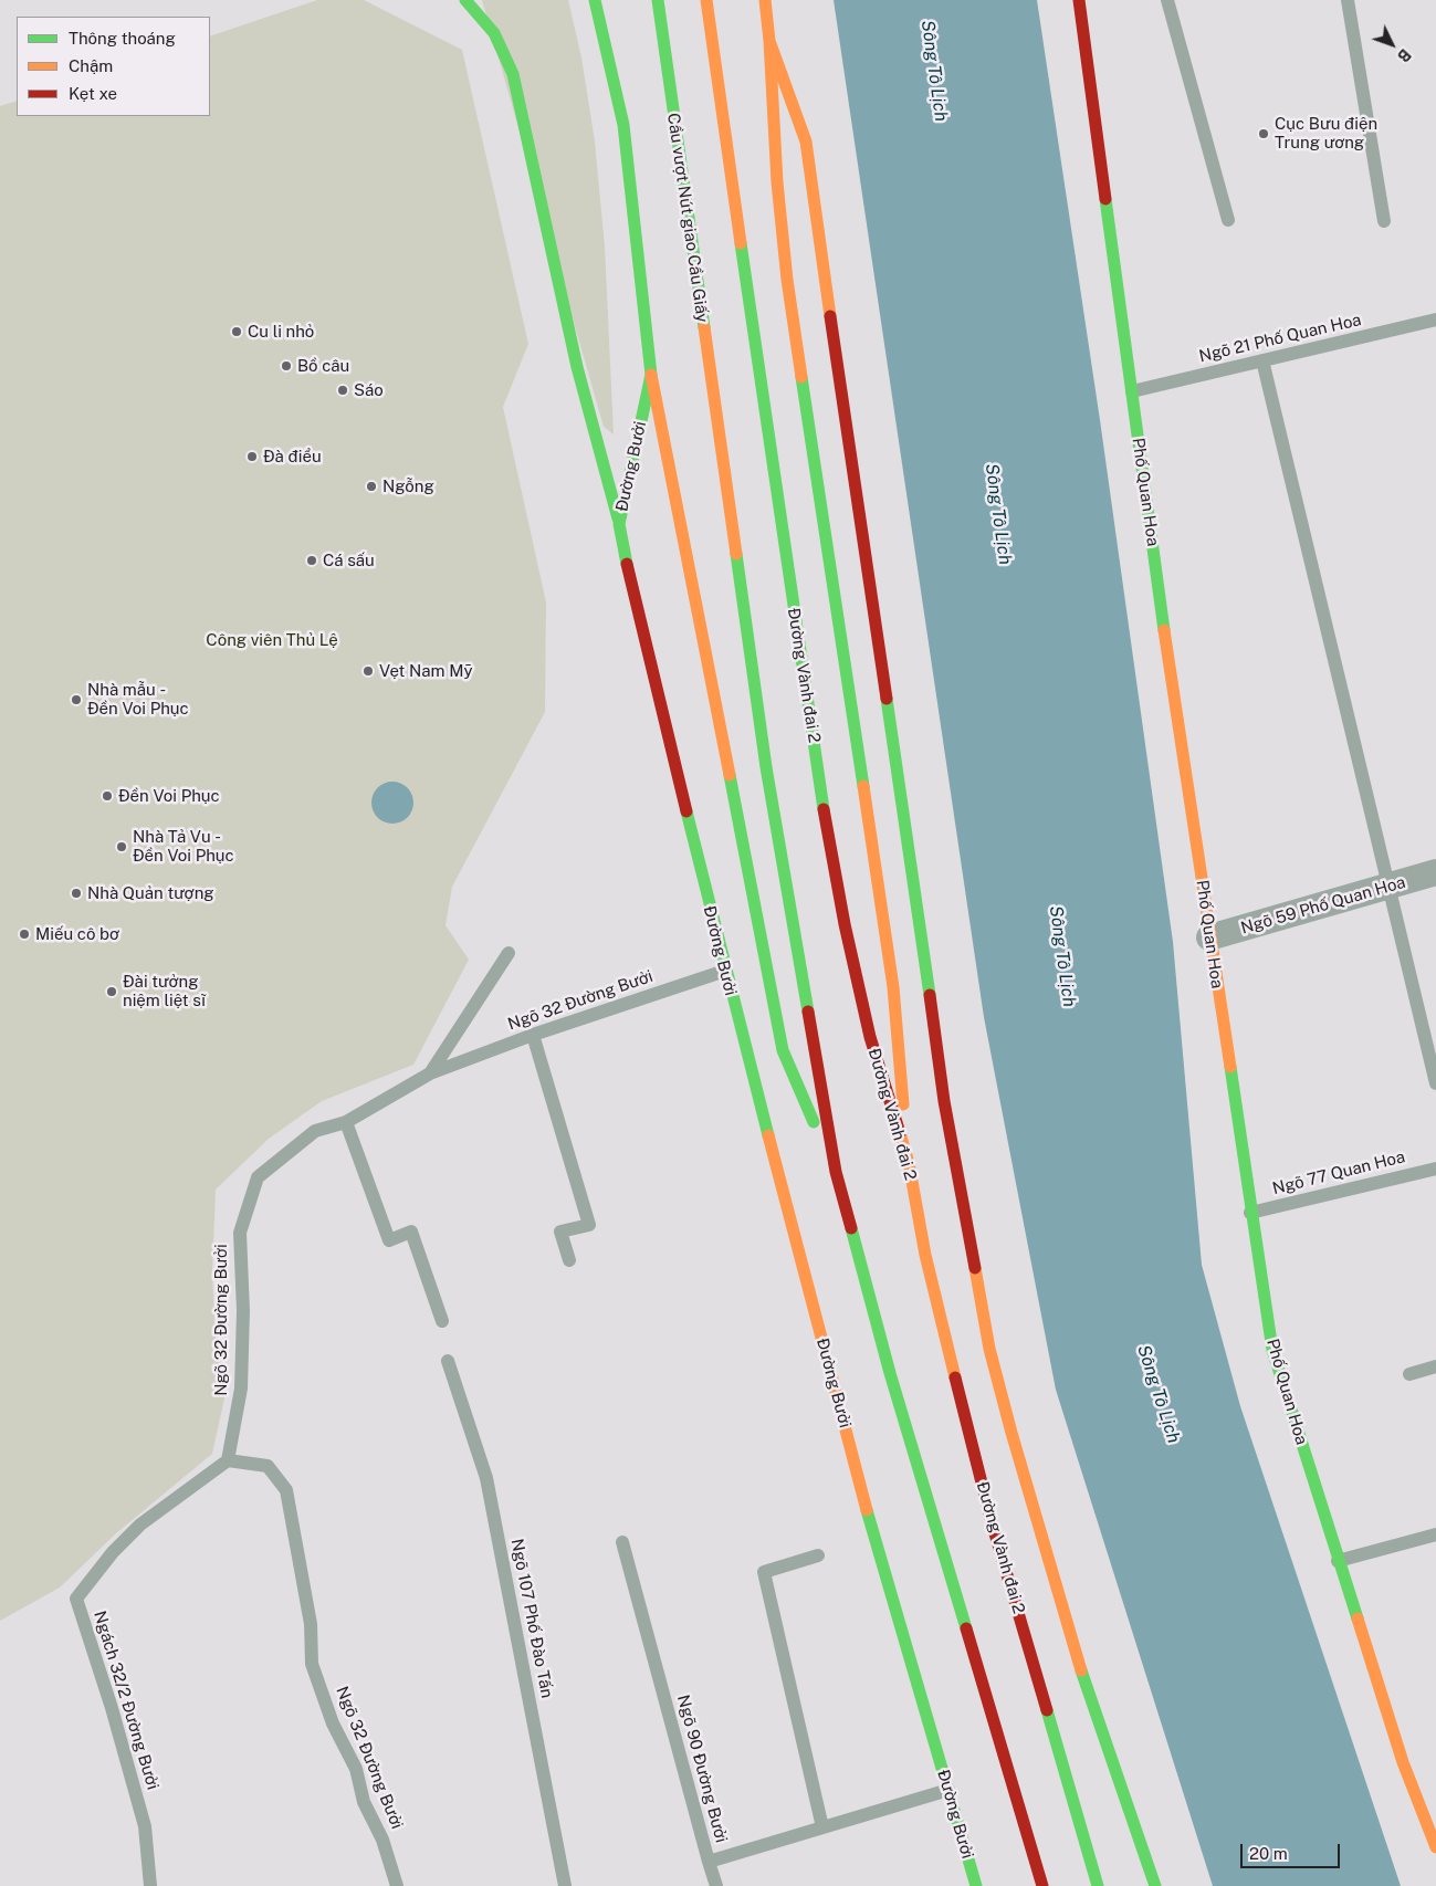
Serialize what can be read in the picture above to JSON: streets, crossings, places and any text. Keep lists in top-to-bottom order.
{
  "streets": {
    "main road": [
      "Cầu vượt Nút giao Cầu Giấy",
      "Đường Bưởi",
      "Phố Quan Hoa",
      "Đường Vành đai 2"
    ],
    "street": ["Ngõ 59 Phố Quan Hoa"],
    "lane": [
      "Ngõ 21 Phố Quan Hoa",
      "Ngõ 32 Đường Bưởi",
      "Ngõ 77 Quan Hoa",
      "Ngõ 107 Phố Đào Tấn",
      "Ngách 32/2 Đường Bưởi",
      "Ngõ 90 Đường Bưởi"
    ]
  },
  "crossings": [
    ["Ngõ 21 Phố Quan Hoa", "Phố Quan Hoa"],
    ["Đường Bưởi", "Ngõ 32 Đường Bưởi"],
    ["Đường Bưởi", "Ngõ 90 Đường Bưởi"],
    ["Phố Quan Hoa", "Ngõ 59 Phố Quan Hoa"],
    ["Phố Quan Hoa", "Ngõ 77 Quan Hoa"],
    ["Ngõ 32 Đường Bưởi", "Ngách 32/2 Đường Bưởi"]
  ],
  "water": ["Sông Tô Lịch"],
  "parks": ["Công viên Thủ Lệ"],
  "places": [
    "Cục Bưu điện Trung ương",
    "Cu li nhỏ",
    "Bồ câu",
    "Sáo",
    "Đà điểu",
    "Ngỗng",
    "Cá sấu",
    "Vẹt Nam Mỹ",
    "Nhà mẫu - Đền Voi Phục",
    "Đền Voi Phục",
    "Nhà Tả Vu - Đền Voi Phục",
    "Nhà Quản tượng",
    "Miếu cô bơ",
    "Đài tưởng niệm liệt sĩ"
  ],
  "legend": ["Thông thoáng", "Chậm", "Kẹt xe"],
  "scale_bar": "20 m",
  "north": "bottom right"
}
